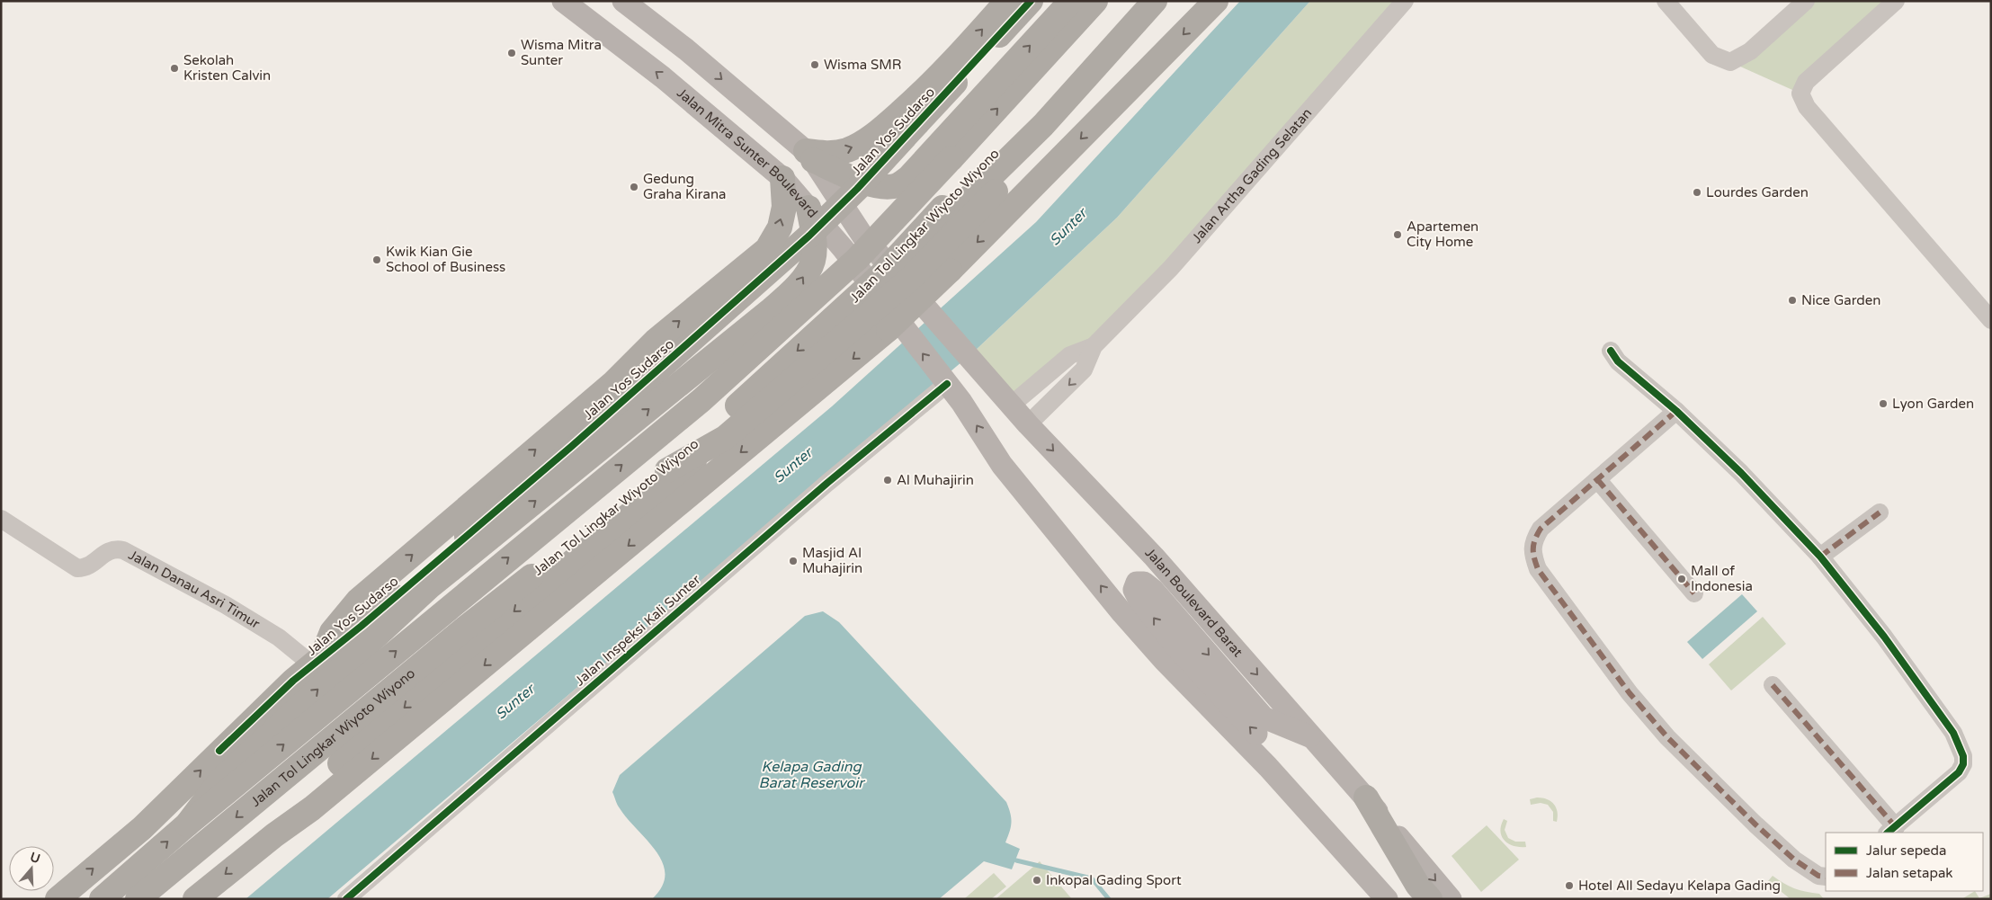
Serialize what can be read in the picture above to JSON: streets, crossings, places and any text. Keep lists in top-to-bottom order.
{
  "streets": {
    "highway": ["Jalan Yos Sudarso", "Jalan Tol Lingkar Wiyoto Wiyono"],
    "main road": ["Jalan Mitra Sunter Boulevard", "Jalan Boulevard Barat"],
    "street": ["Jalan Artha Gading Selatan", "Jalan Danau Asri Timur", "Jalan Inspeksi Kali Sunter"]
  },
  "crossings": [
    ["Jalan Yos Sudarso", "Jalan Danau Asri Timur"],
    ["Jalan Artha Gading Selatan", "Jalan Boulevard Barat"]
  ],
  "water": ["Sunter", "Kelapa Gading Barat Reservoir"],
  "places": [
    "Wisma Mitra Sunter",
    "Wisma SMR",
    "Sekolah Kristen Calvin",
    "Gedung Graha Kirana",
    "Lourdes Garden",
    "Apartemen City Home",
    "Kwik Kian Gie School of Business",
    "Nice Garden",
    "Lyon Garden",
    "Al Muhajirin",
    "Masjid Al Muhajirin",
    "Mall of Indonesia",
    "Inkopal Gading Sport",
    "Hotel All Sedayu Kelapa Gading"
  ],
  "legend": ["Jalur sepeda", "Jalan setapak"],
  "north": "top"
}
